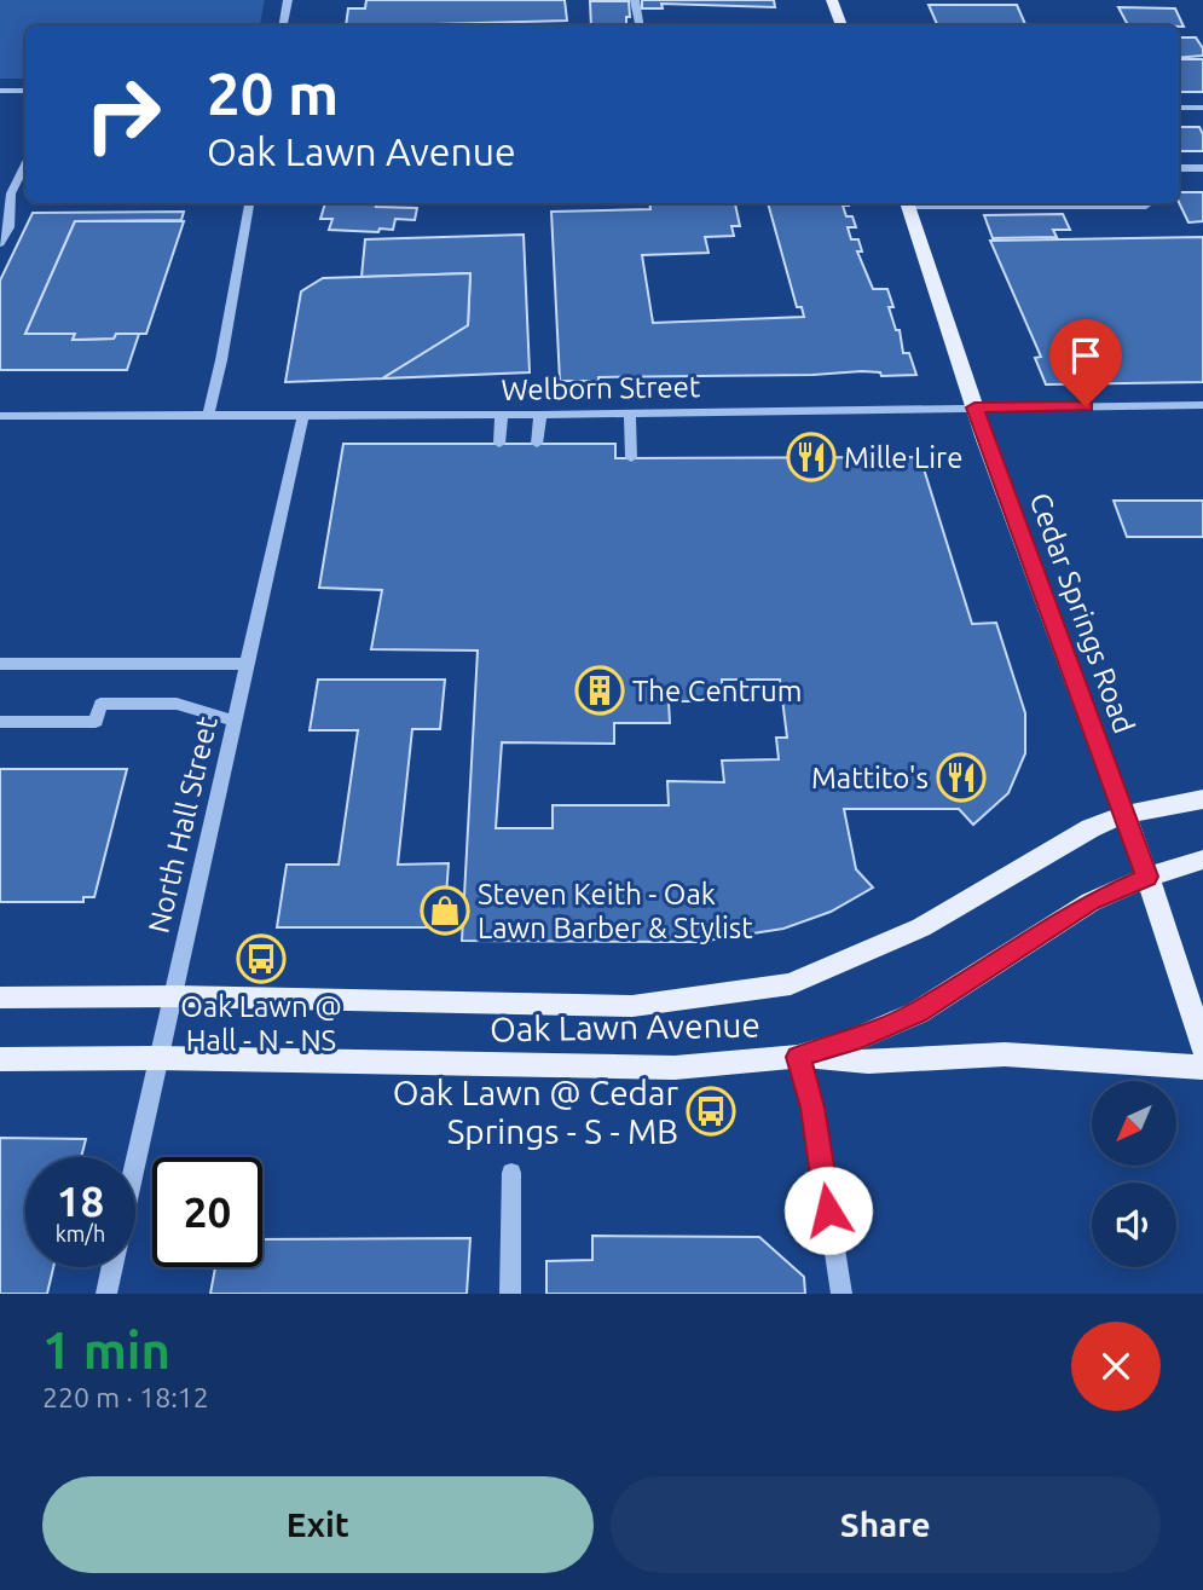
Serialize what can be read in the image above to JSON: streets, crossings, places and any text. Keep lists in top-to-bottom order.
{
  "streets": {
    "main road": ["Cedar Springs Road", "Oak Lawn Avenue"],
    "street": ["Welborn Street", "North Hall Street"]
  },
  "crossings": [
    ["Welborn Street", "Cedar Springs Road"],
    ["Welborn Street", "North Hall Street"],
    ["Cedar Springs Road", "Oak Lawn Avenue"],
    ["North Hall Street", "Oak Lawn Avenue"]
  ],
  "places": {
    "restaurant": ["Mille Lire", "Mattito's"],
    "building": ["The Centrum"],
    "shop": ["Steven Keith - Oak Lawn Barber & Stylist"],
    "bus stop": ["Oak Lawn @ Hall - N - NS", "Oak Lawn @ Cedar Springs - S - MB"]
  },
  "north": "bottom left",
  "page": {
    "turn": ["20 m", "Oak Lawn Avenue"],
    "speed": "18 km/h",
    "limit": "20",
    "heading": ["1 min", "220 m · 18:12"],
    "buttons": ["Exit", "Share"]
  }
}
